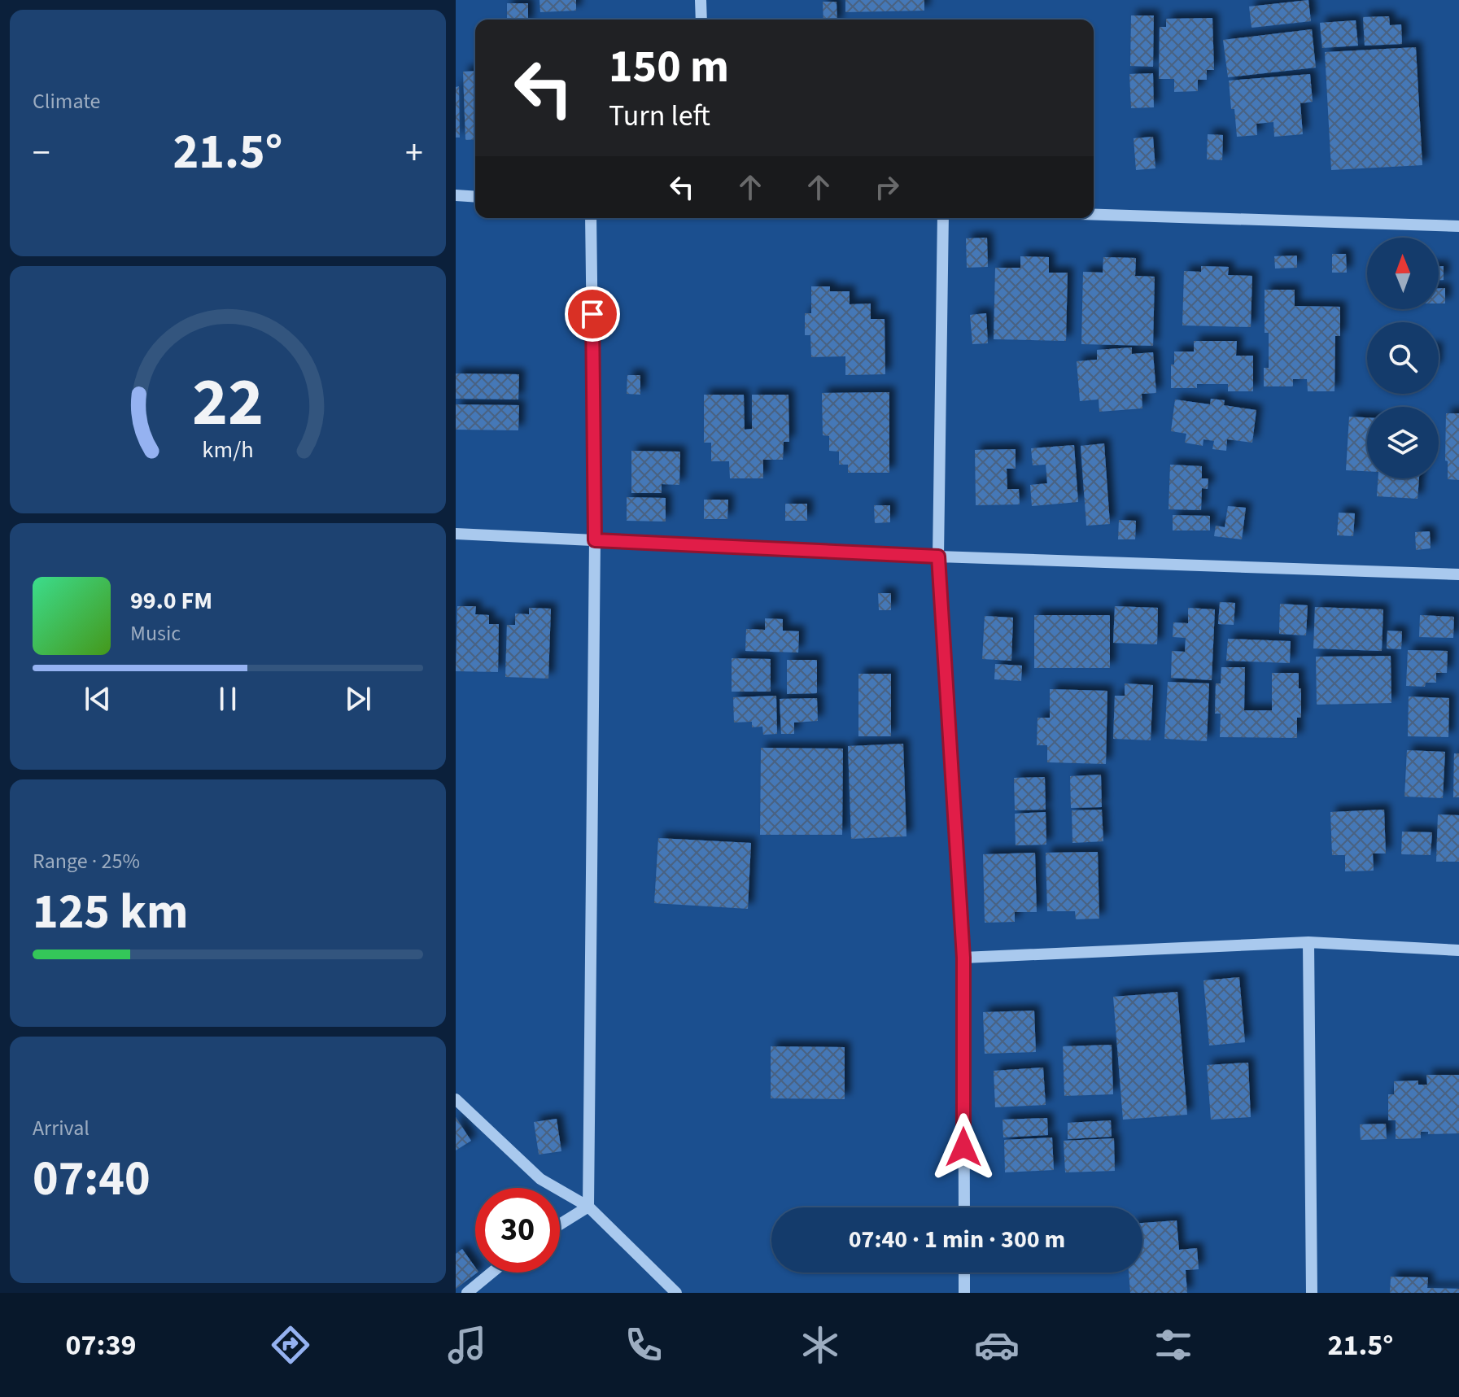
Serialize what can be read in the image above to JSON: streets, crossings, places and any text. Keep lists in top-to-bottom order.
{
  "north": "top",
  "page": {
    "tile": [
      "Climate",
      ["Range · 25%", "125 km"],
      ["Arrival", "07:40"]
    ],
    "turn": ["150 m", "Turn left"],
    "heat": ["−", "21.5°", "+"],
    "song": ["99.0 FM", "Music"],
    "limit": "30",
    "trip": "07:40 · 1 min · 300 m",
    "tabs": ["07:39", "21.5°"],
    "gauge": ["22", "km/h"]
  }
}
